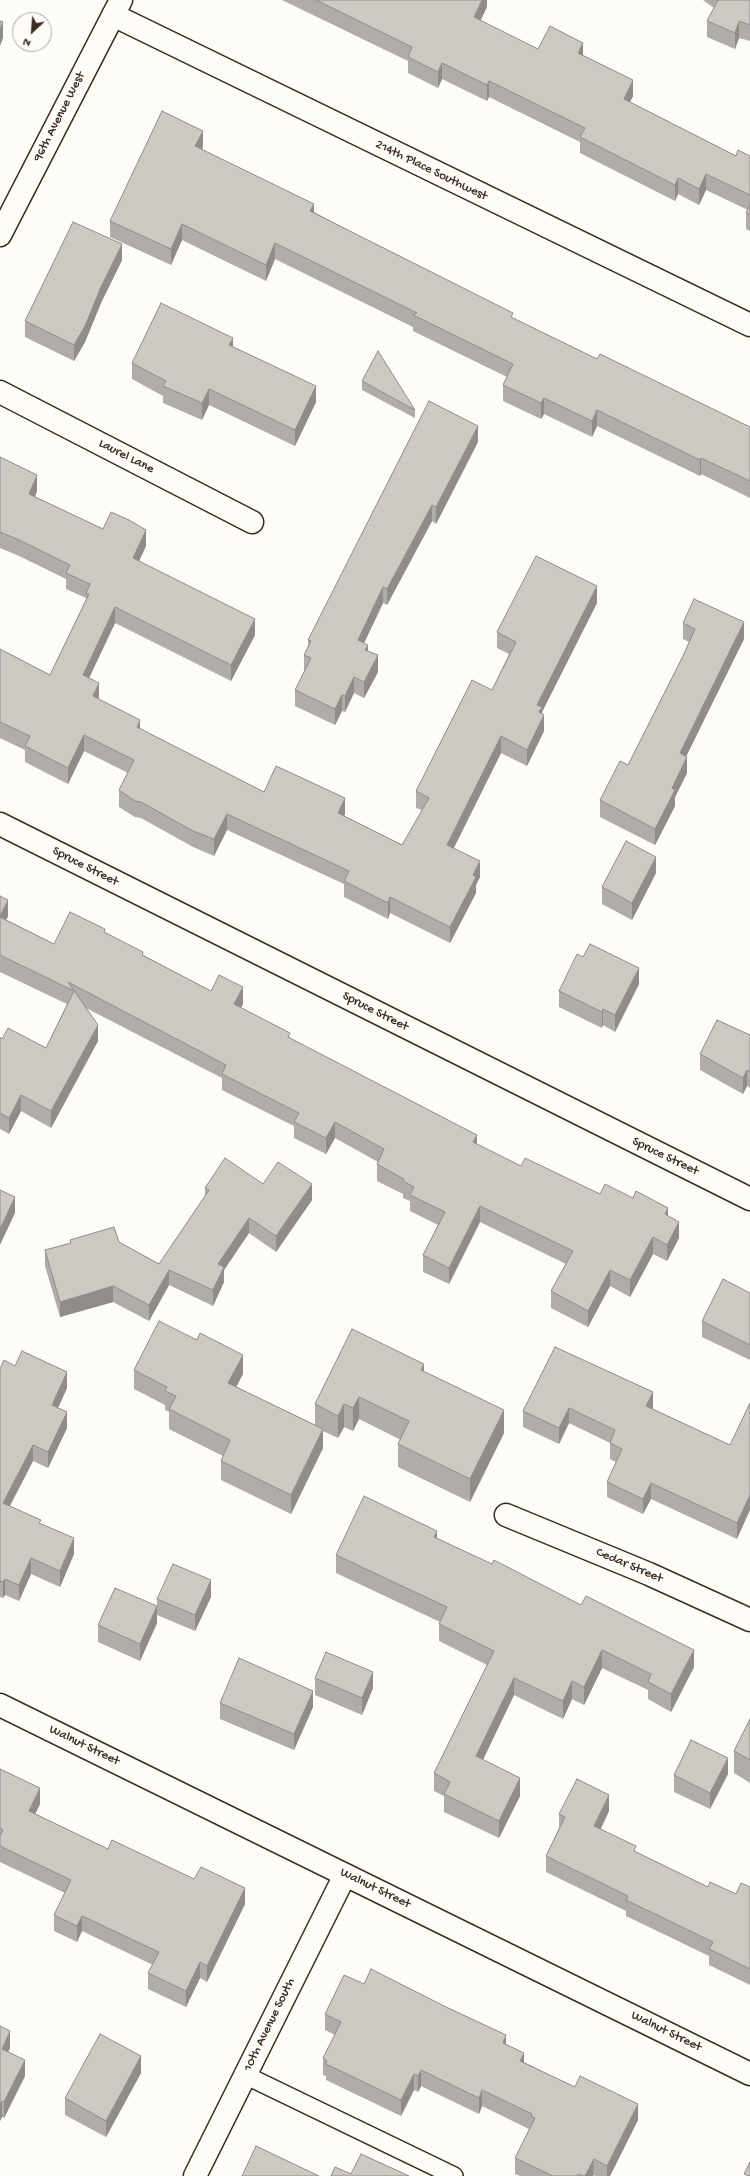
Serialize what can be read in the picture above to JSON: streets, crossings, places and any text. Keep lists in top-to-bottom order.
{
  "streets": {
    "street": [
      "96th Avenue West",
      "214th Place Southwest",
      "Laurel Lane",
      "Spruce Street",
      "Cedar Street",
      "Walnut Street",
      "10th Avenue South"
    ]
  },
  "crossings": [
    ["96th Avenue West", "214th Place Southwest"],
    ["Walnut Street", "10th Avenue South"]
  ],
  "north": "bottom left"
}
